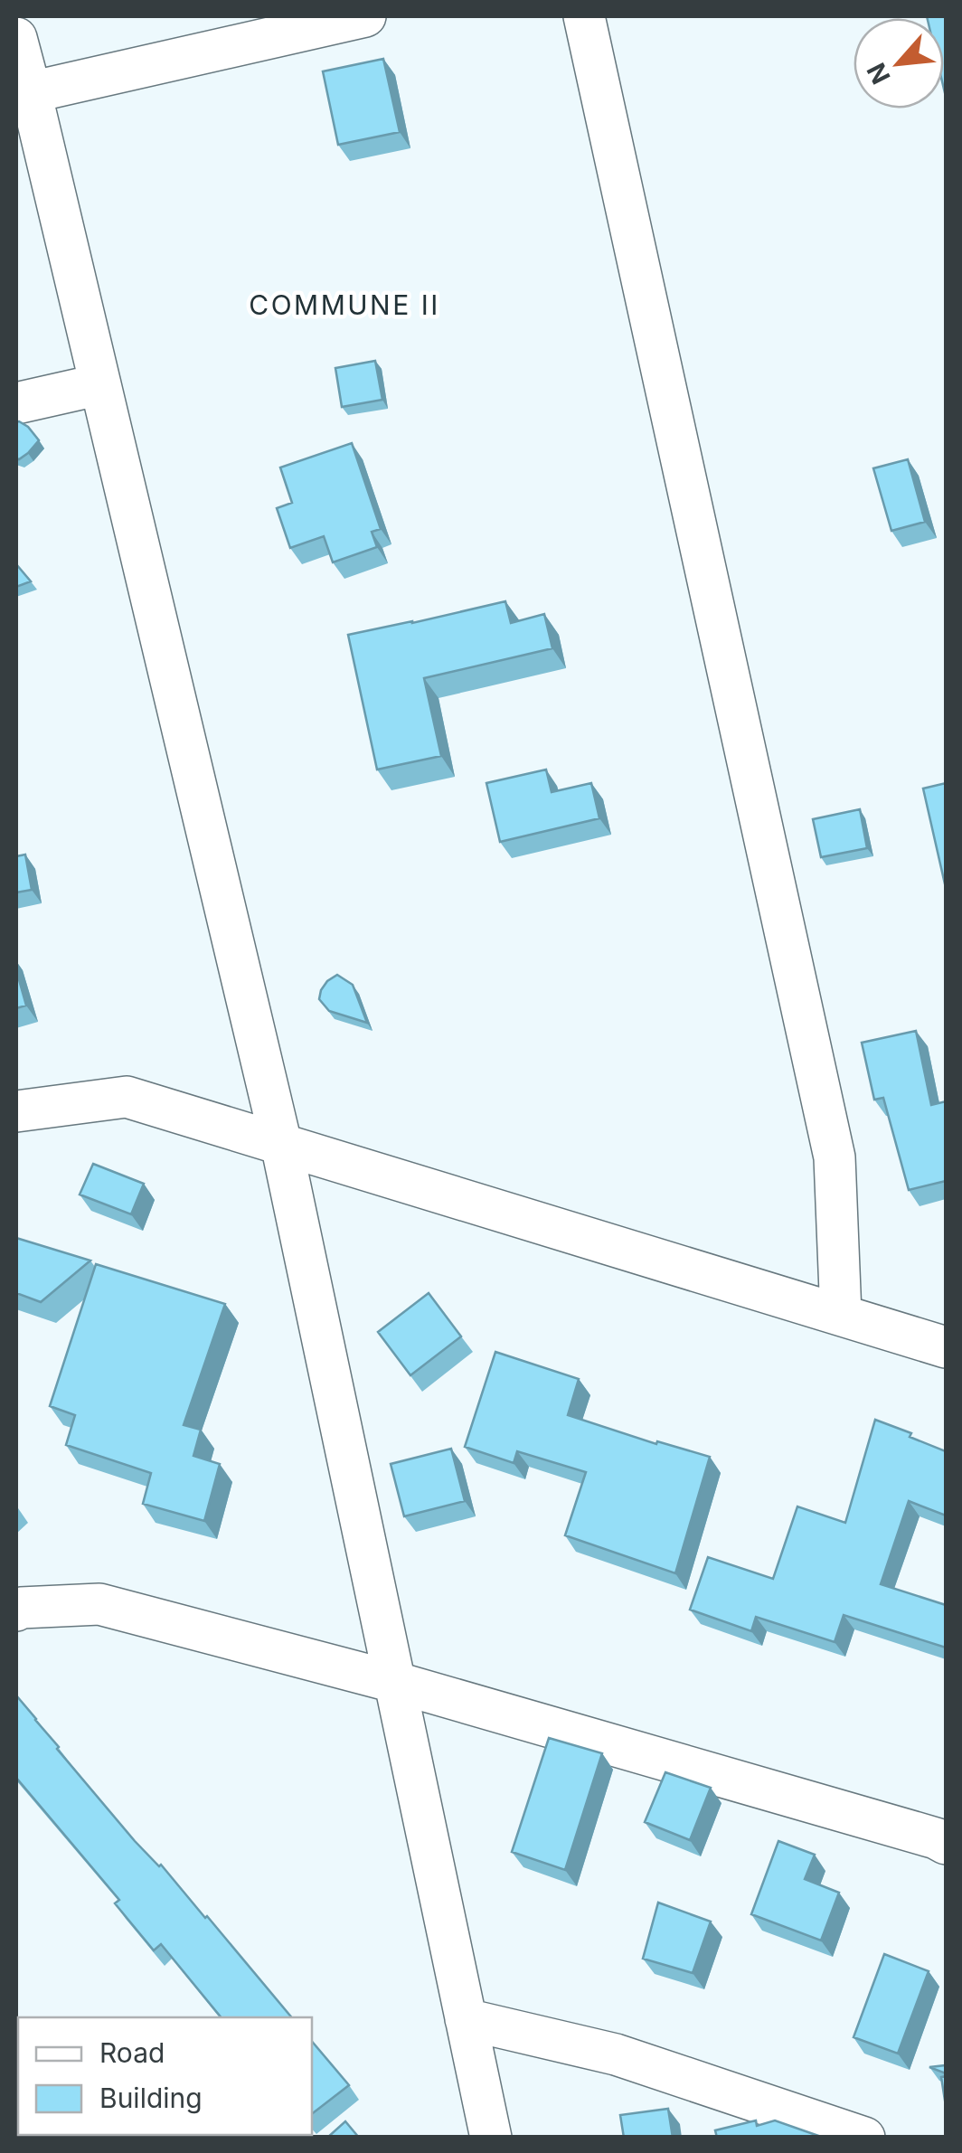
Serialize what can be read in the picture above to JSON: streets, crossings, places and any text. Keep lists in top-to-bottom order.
{
  "districts": ["COMMUNE II"],
  "legend": ["Road", "Building"],
  "north": "bottom left"
}
